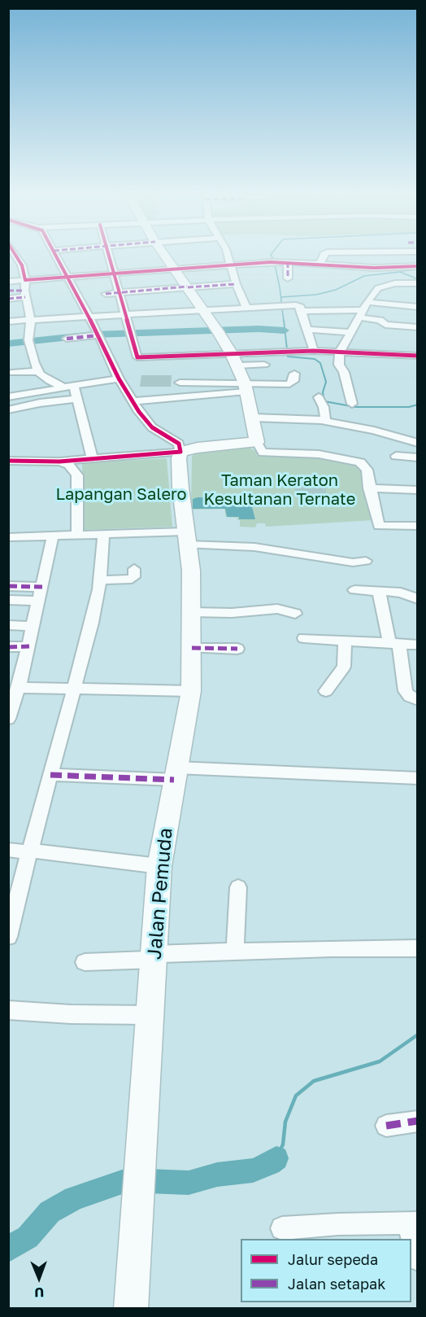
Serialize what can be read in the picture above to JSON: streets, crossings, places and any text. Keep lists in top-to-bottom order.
{
  "streets": {
    "highway": ["Jalan Pemuda"]
  },
  "parks": ["Taman Keraton Kesultanan Ternate", "Lapangan Salero"],
  "legend": ["Jalur sepeda", "Jalan setapak"],
  "north": "bottom"
}
